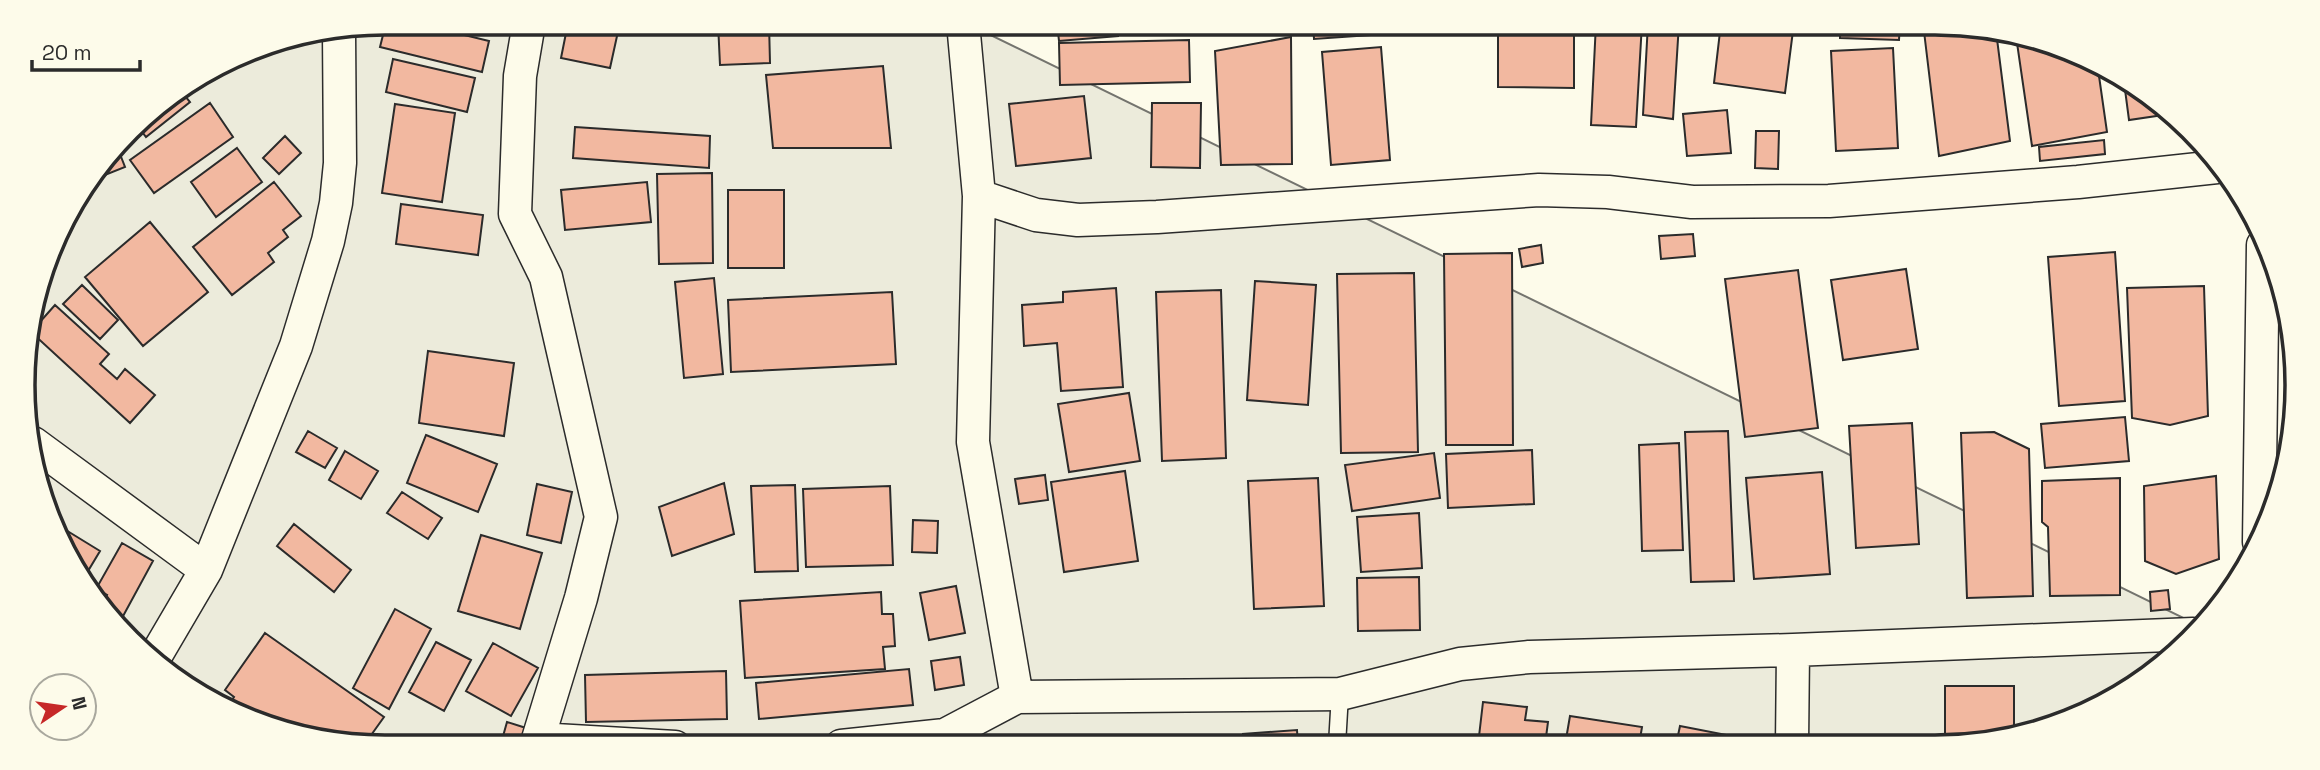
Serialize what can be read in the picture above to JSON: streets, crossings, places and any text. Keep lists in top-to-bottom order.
{
  "scale_bar": "20 m",
  "north": "right"
}
